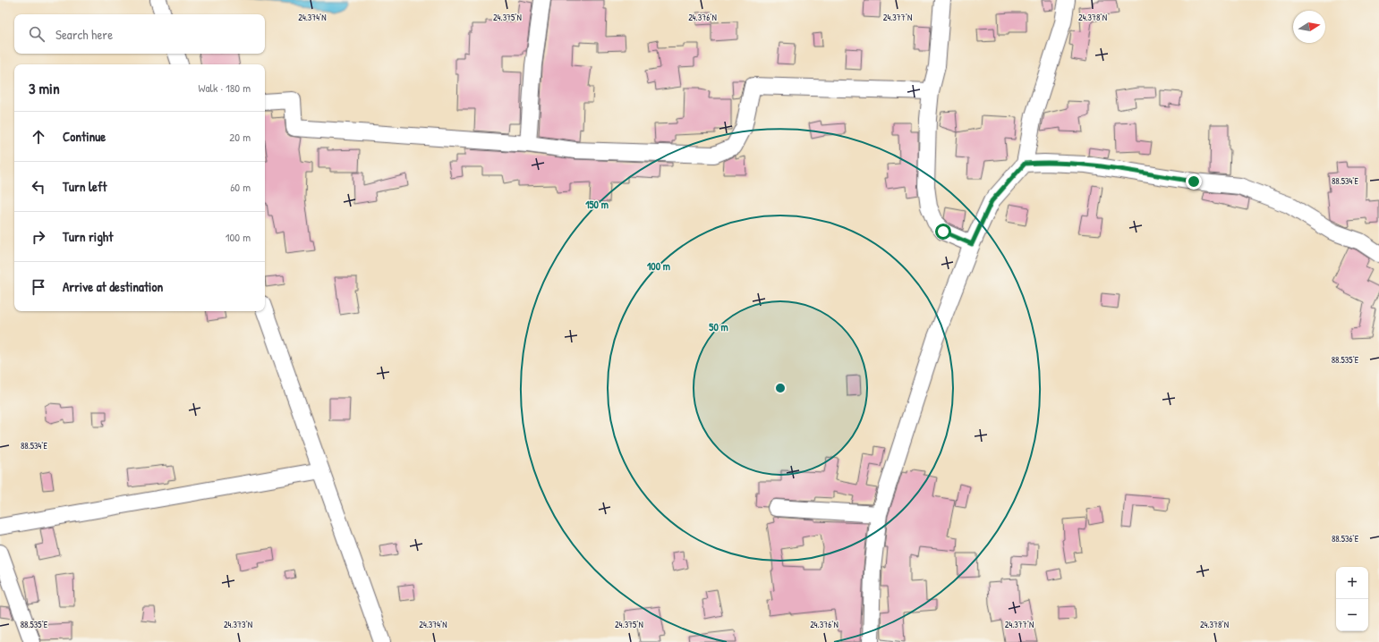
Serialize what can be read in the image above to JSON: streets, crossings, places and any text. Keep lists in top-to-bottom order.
{
  "north": "right",
  "page": {
    "search": "Search here",
    "heading": ["3 min", "Walk · 180 m"],
    "list": [
      ["Continue", "20 m"],
      ["Turn left", "60 m"],
      ["Turn right", "100 m"],
      "Arrive at destination"
    ],
    "map_buttons": ["+", "−"]
  },
  "coordinates": [
    "24.374°N",
    "24.375°N",
    "24.376°N",
    "24.377°N",
    "24.378°N",
    "88.534°E",
    "88.535°E",
    "88.536°E",
    "24.373°N"
  ],
  "rings": ["150 m", "100 m", "50 m"]
}
